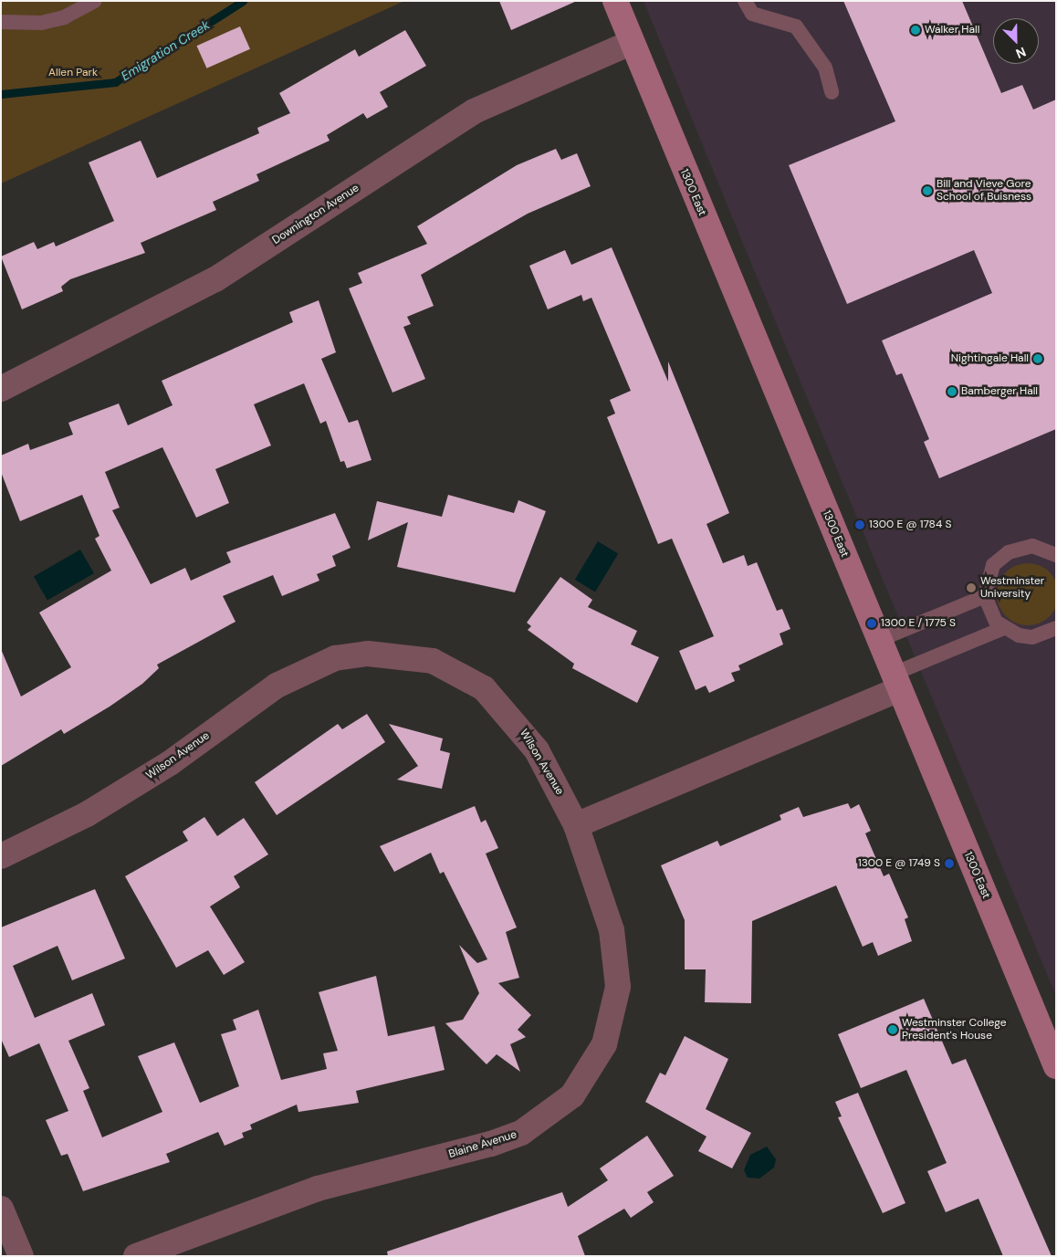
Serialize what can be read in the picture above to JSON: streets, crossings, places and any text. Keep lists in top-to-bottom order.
{
  "streets": {
    "main road": ["1300 East"],
    "street": ["Downington Avenue", "Wilson Avenue", "Blaine Avenue"]
  },
  "crossings": [
    ["1300 East", "Downington Avenue"],
    ["Wilson Avenue", "Blaine Avenue"]
  ],
  "water": ["Emigration Creek"],
  "parks": ["Allen Park"],
  "places": [
    "Walker Hall",
    "Bill and Vieve Gore School of Buisness",
    "Nightingale Hall",
    "Bamberger Hall",
    "1300 E @ 1784 S",
    "Westminster University",
    "1300 E / 1775 S",
    "1300 E @ 1749 S",
    "Westminster College President's House"
  ],
  "north": "bottom right"
}
